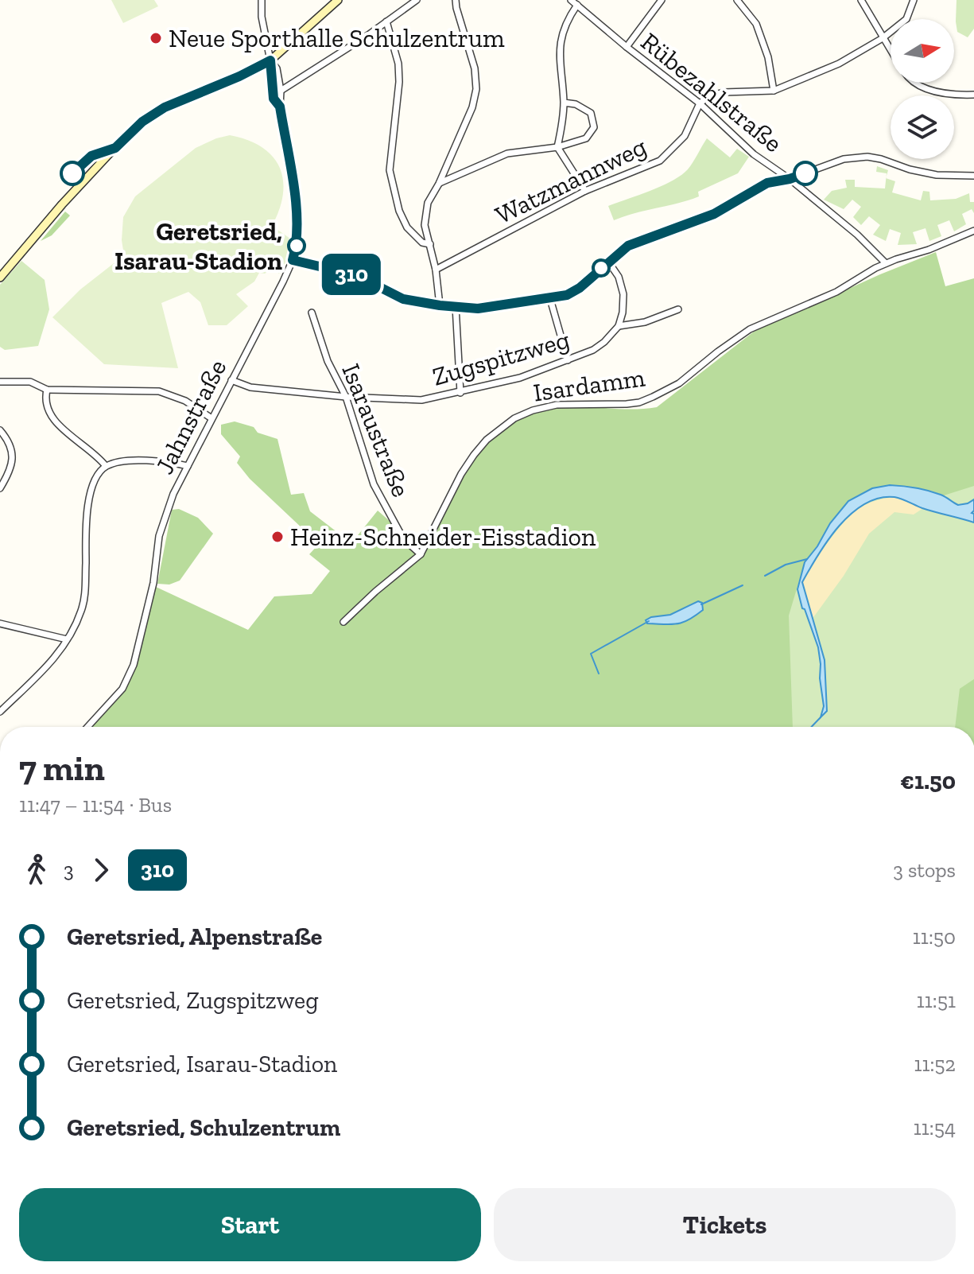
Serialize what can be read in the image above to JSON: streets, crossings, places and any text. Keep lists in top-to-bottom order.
{
  "streets": {
    "street": [
      "Rübezahlstraße",
      "Watzmannweg",
      "Zugspitzweg",
      "Isardamm",
      "Jahnstraße",
      "Isaraustraße"
    ]
  },
  "crossings": [
    ["Rübezahlstraße", "Watzmannweg"],
    ["Rübezahlstraße", "Isardamm"],
    ["Zugspitzweg", "Jahnstraße"],
    ["Zugspitzweg", "Isaraustraße"],
    ["Isardamm", "Isaraustraße"]
  ],
  "places": ["Neue Sporthalle Schulzentrum", "Geretsried, Isarau-Stadion", "Heinz-Schneider-Eisstadion"],
  "lines": ["bus line 310"],
  "north": "right",
  "page": {
    "on_map": "310",
    "heading": ["7 min", "11:47 – 11:54 · Bus", "€1.50"],
    "legs": ["3", "310", "3 stops"],
    "list": [
      {
        "name": "Geretsried, Alpenstraße",
        "value": "11:50"
      },
      {
        "name": "Geretsried, Zugspitzweg",
        "value": "11:51"
      },
      {
        "name": "Geretsried, Isarau-Stadion",
        "value": "11:52"
      },
      {
        "name": "Geretsried, Schulzentrum",
        "value": "11:54"
      }
    ],
    "buttons": ["Start", "Tickets"]
  }
}
